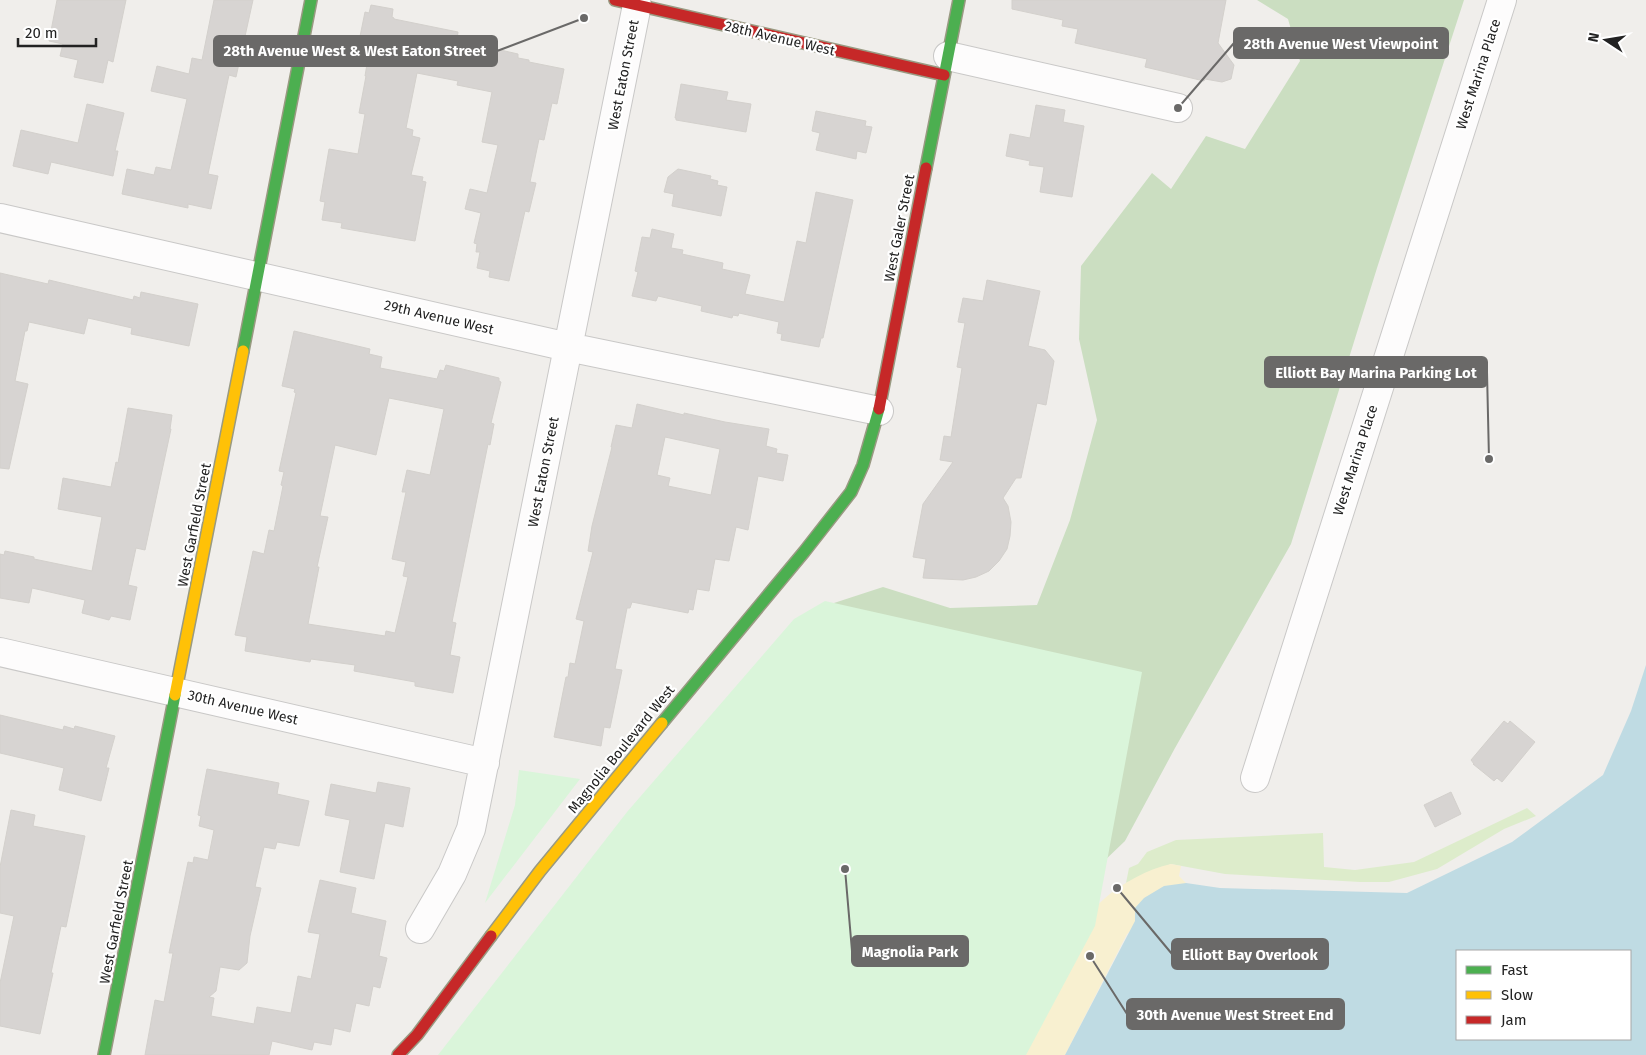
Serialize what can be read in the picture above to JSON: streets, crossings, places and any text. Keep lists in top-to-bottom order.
{
  "streets": {
    "street": [
      "28th Avenue West",
      "West Marina Place",
      "West Eaton Street",
      "West Galer Street",
      "29th Avenue West",
      "West Garfield Street",
      "30th Avenue West",
      "Magnolia Boulevard West"
    ]
  },
  "crossings": [
    ["28th Avenue West", "West Eaton Street"],
    ["28th Avenue West", "West Galer Street"],
    ["West Eaton Street", "29th Avenue West"],
    ["West Eaton Street", "30th Avenue West"],
    ["West Galer Street", "29th Avenue West"],
    ["West Galer Street", "Magnolia Boulevard West"],
    ["29th Avenue West", "West Garfield Street"],
    ["West Garfield Street", "30th Avenue West"]
  ],
  "places": [
    "28th Avenue West & West Eaton Street",
    "28th Avenue West Viewpoint",
    "Elliott Bay Marina Parking Lot",
    "Magnolia Park",
    "Elliott Bay Overlook",
    "30th Avenue West Street End"
  ],
  "legend": ["Fast", "Slow", "Jam"],
  "scale_bar": "20 m",
  "north": "left"
}
